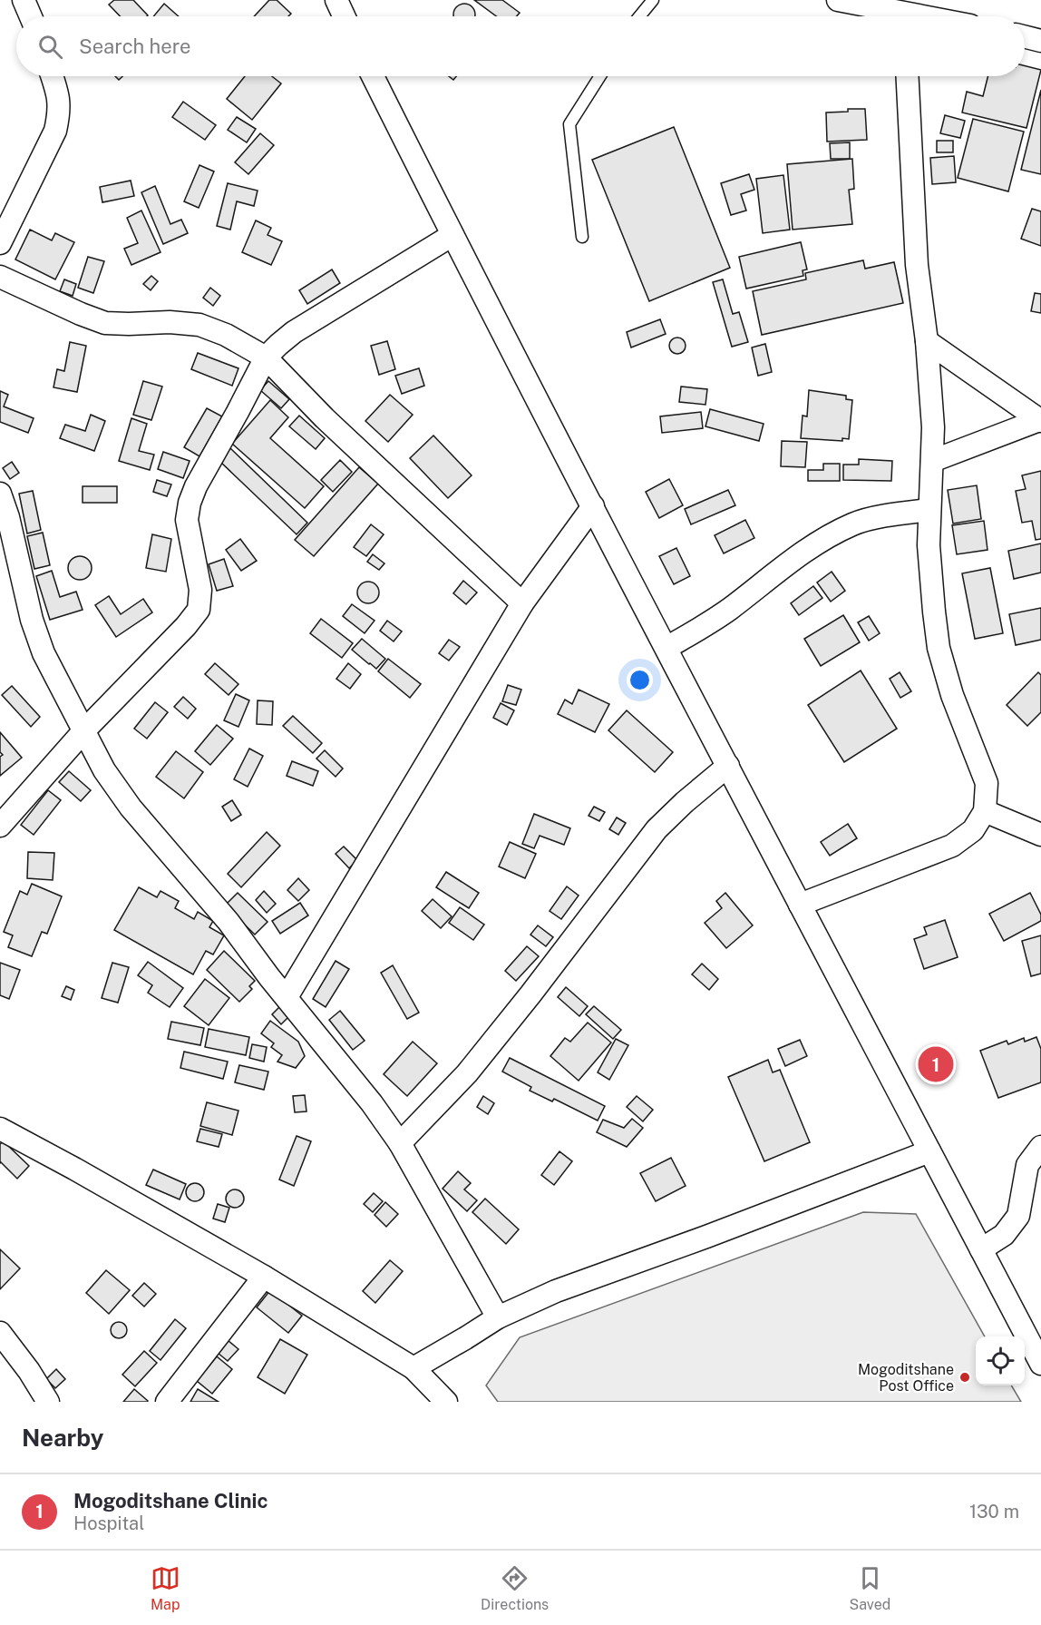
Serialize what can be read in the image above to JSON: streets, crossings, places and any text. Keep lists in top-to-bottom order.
{
  "places": ["Mogoditshane Post Office"],
  "page": {
    "search": "Search here",
    "pins": "1",
    "heading": "Nearby",
    "list": [
      {
        "mark": "1",
        "name": "Mogoditshane Clinic",
        "note": "Hospital",
        "value": "130 m"
      }
    ],
    "nav": ["Map", "Directions", "Saved"]
  }
}
